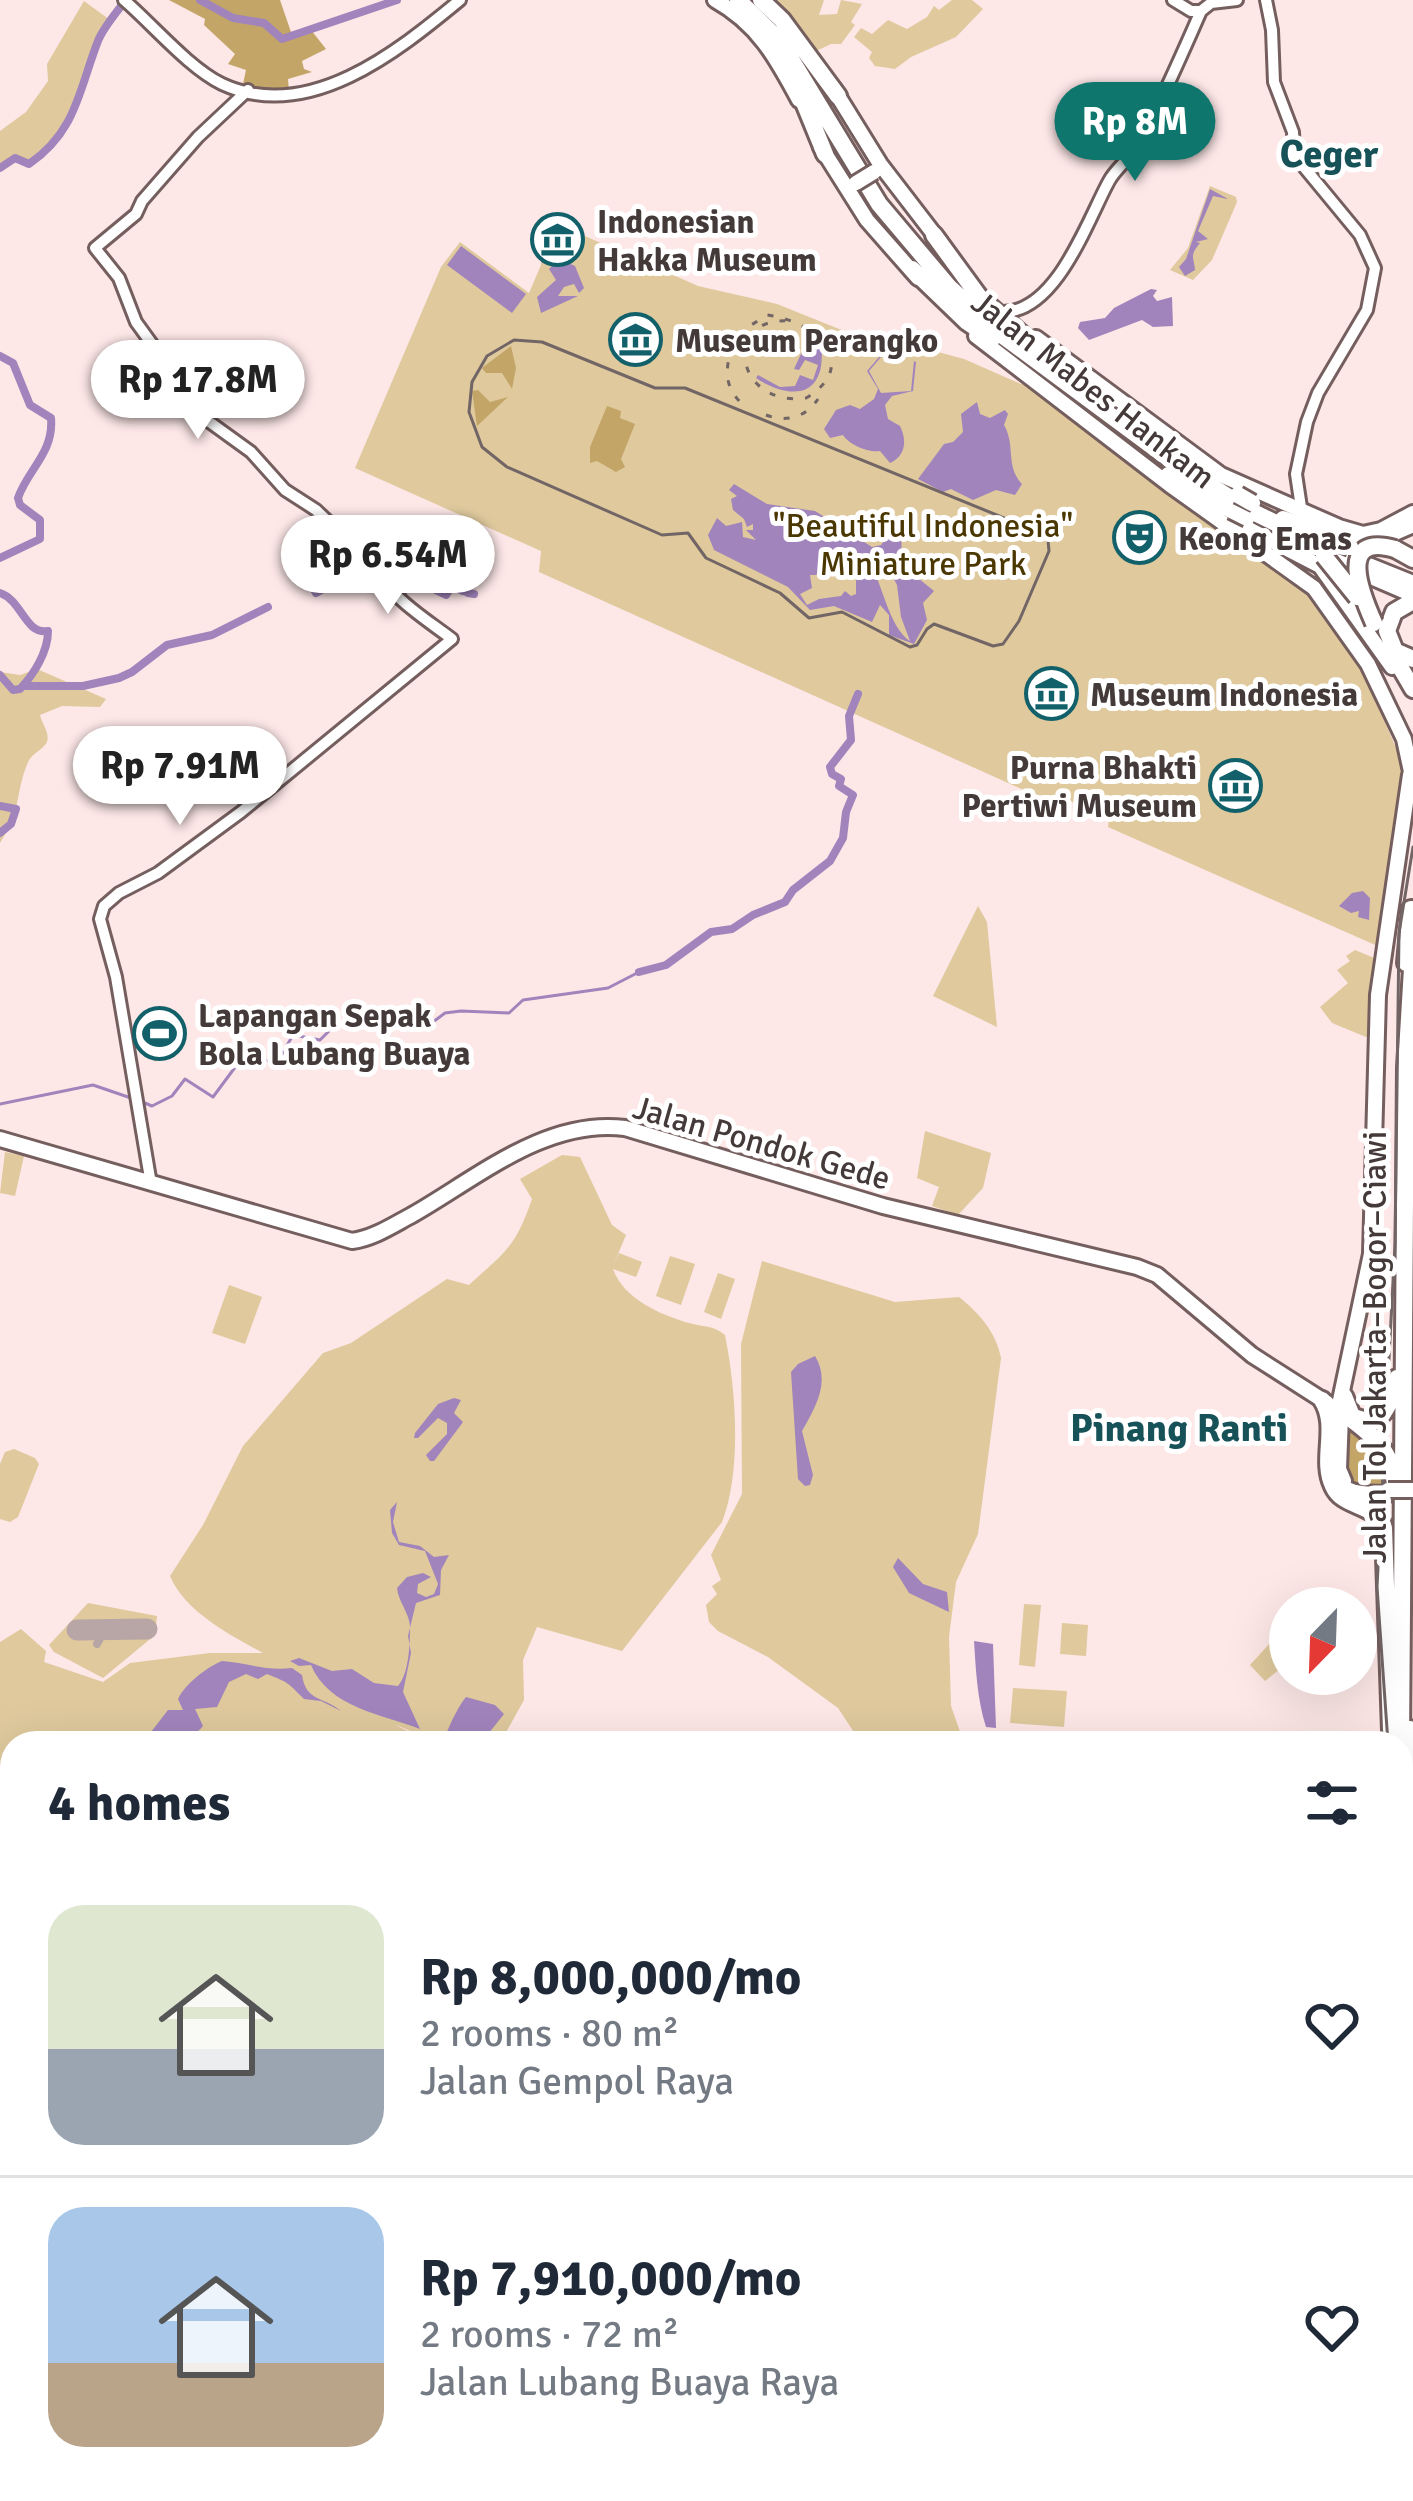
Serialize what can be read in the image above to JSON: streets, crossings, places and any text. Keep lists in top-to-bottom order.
{
  "streets": {
    "highway": ["Jalan Tol Jakarta–Bogor–Ciawi"],
    "main road": ["Jalan Mabes Hankam", "Jalan Pondok Gede"]
  },
  "districts": ["Ceger", "Pinang Ranti"],
  "parks": ["\"Beautiful Indonesia\" Miniature Park"],
  "places": {
    "museum": [
      "Indonesian Hakka Museum",
      "Museum Perangko",
      "Museum Indonesia",
      "Purna Bhakti Pertiwi Museum"
    ],
    "theatre": ["Keong Emas"],
    "sports": ["Lapangan Sepak Bola Lubang Buaya"]
  },
  "north": "bottom left",
  "page": {
    "price": [
      "Rp 8M",
      "Rp 17.8M",
      "Rp 6.54M",
      "Rp 7.91M"
    ],
    "heading": "4 homes",
    "list": [
      {
        "name": "Rp 8,000,000/mo",
        "note": "2 rooms · 80 m² · Jalan Gempol Raya"
      },
      {
        "name": "Rp 7,910,000/mo",
        "note": "2 rooms · 72 m² · Jalan Lubang Buaya Raya"
      }
    ]
  }
}
